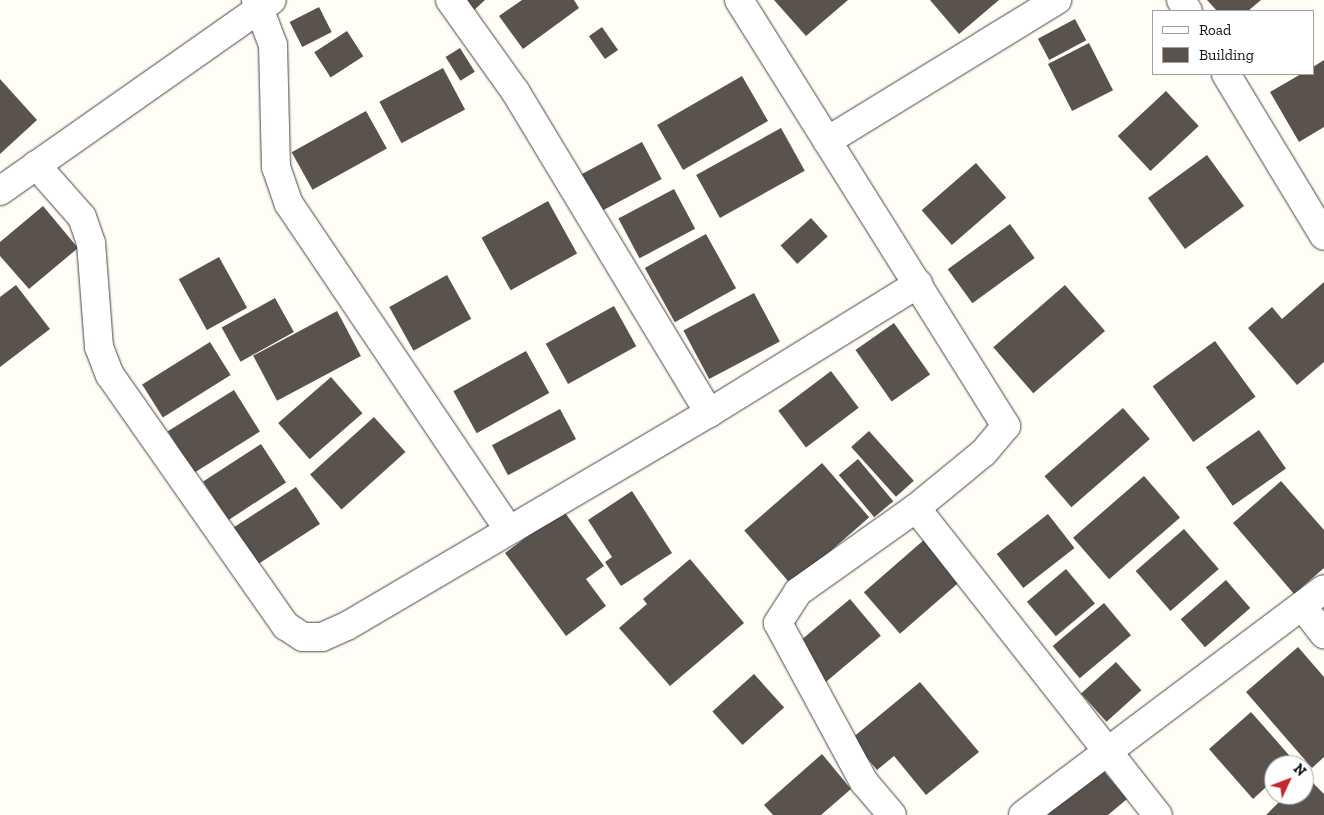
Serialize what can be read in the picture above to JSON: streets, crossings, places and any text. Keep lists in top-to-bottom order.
{
  "legend": ["Road", "Building"],
  "north": "top right"
}
